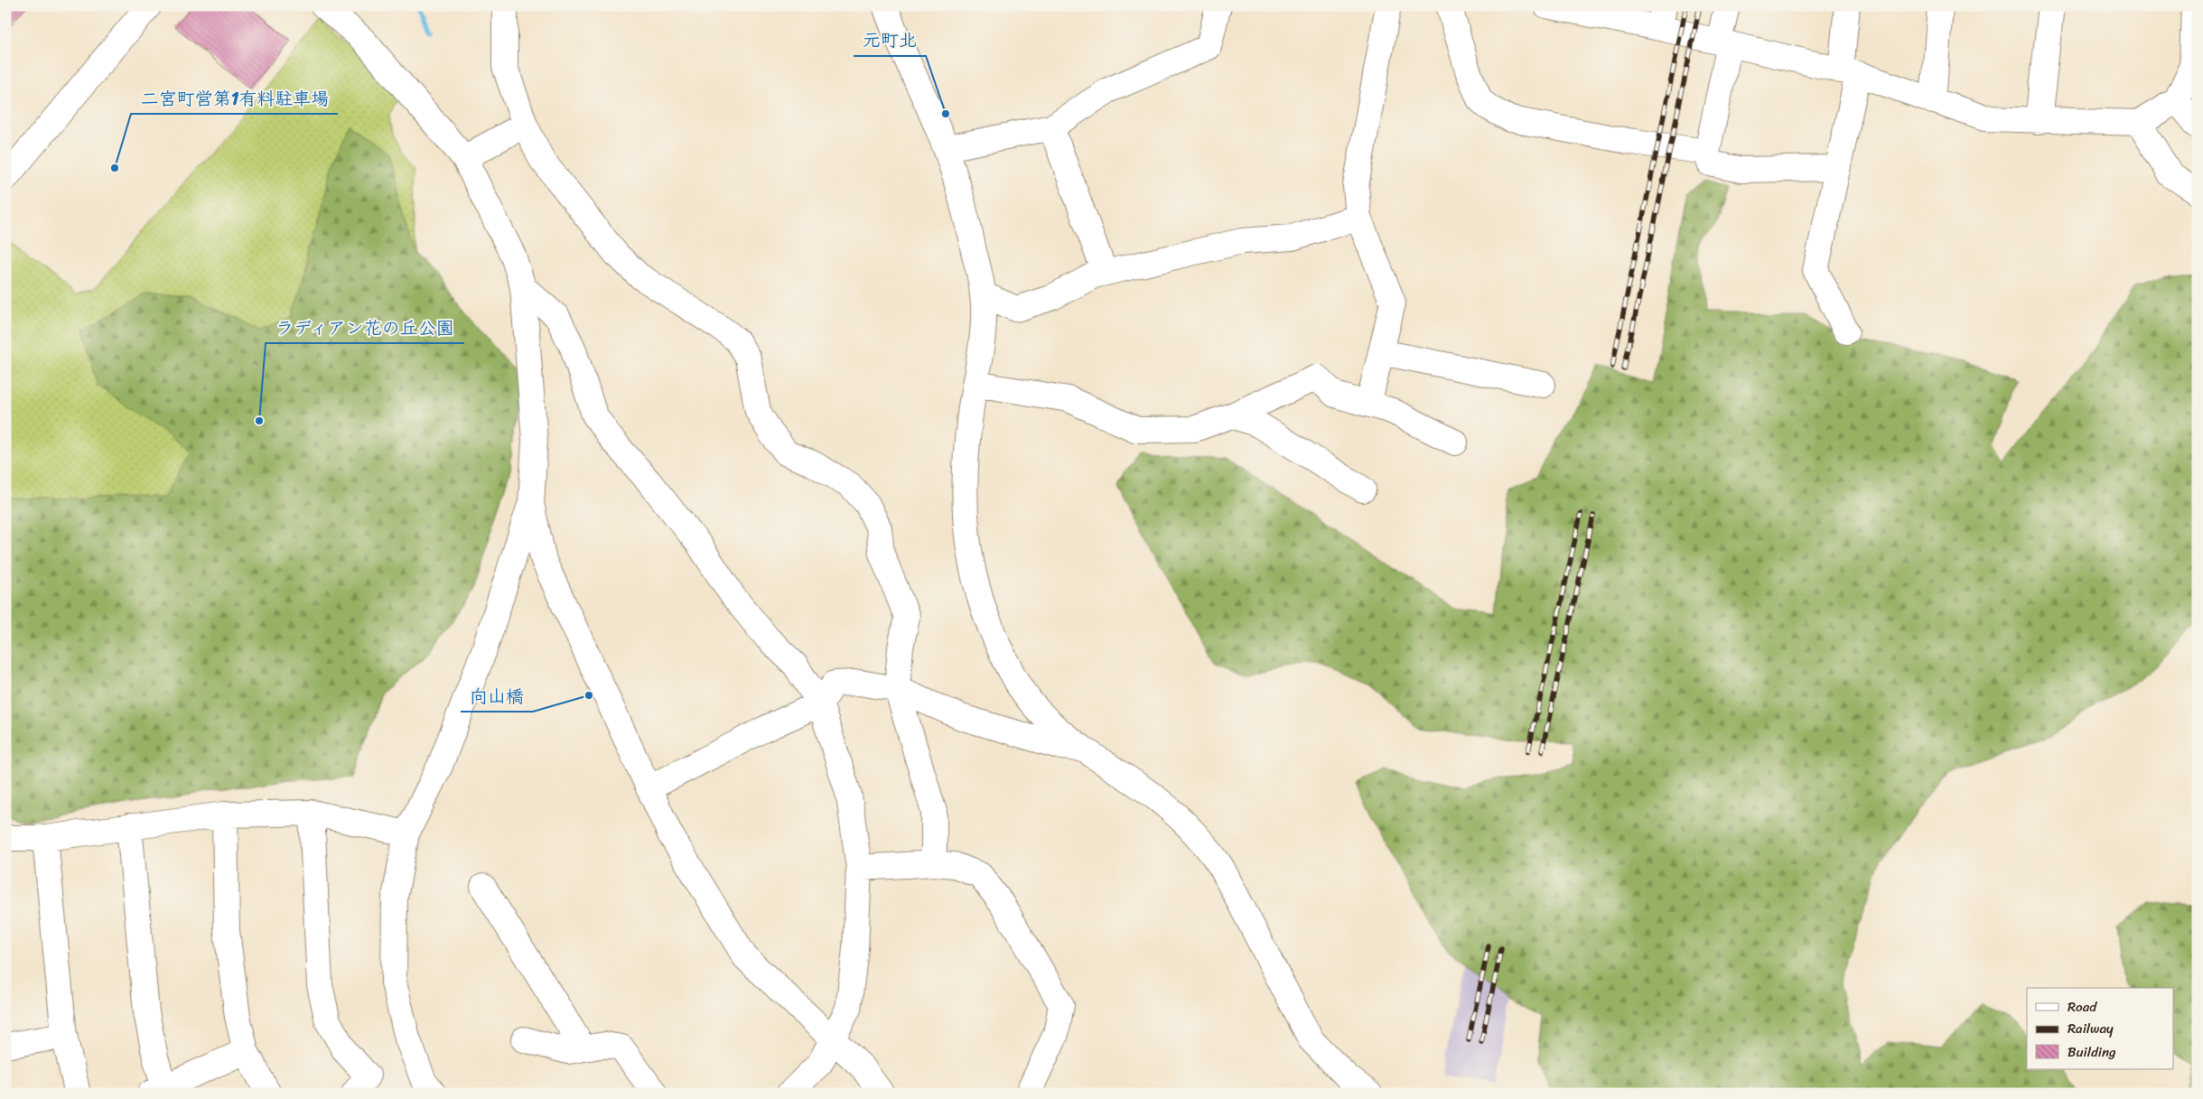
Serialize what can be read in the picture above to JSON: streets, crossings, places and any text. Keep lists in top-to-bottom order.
{
  "places": [
    "元町北",
    "二宮町営第1有料駐車場",
    "ラディアン花の丘公園",
    "向山橋"
  ],
  "legend": ["Road", "Railway", "Building"]
}
